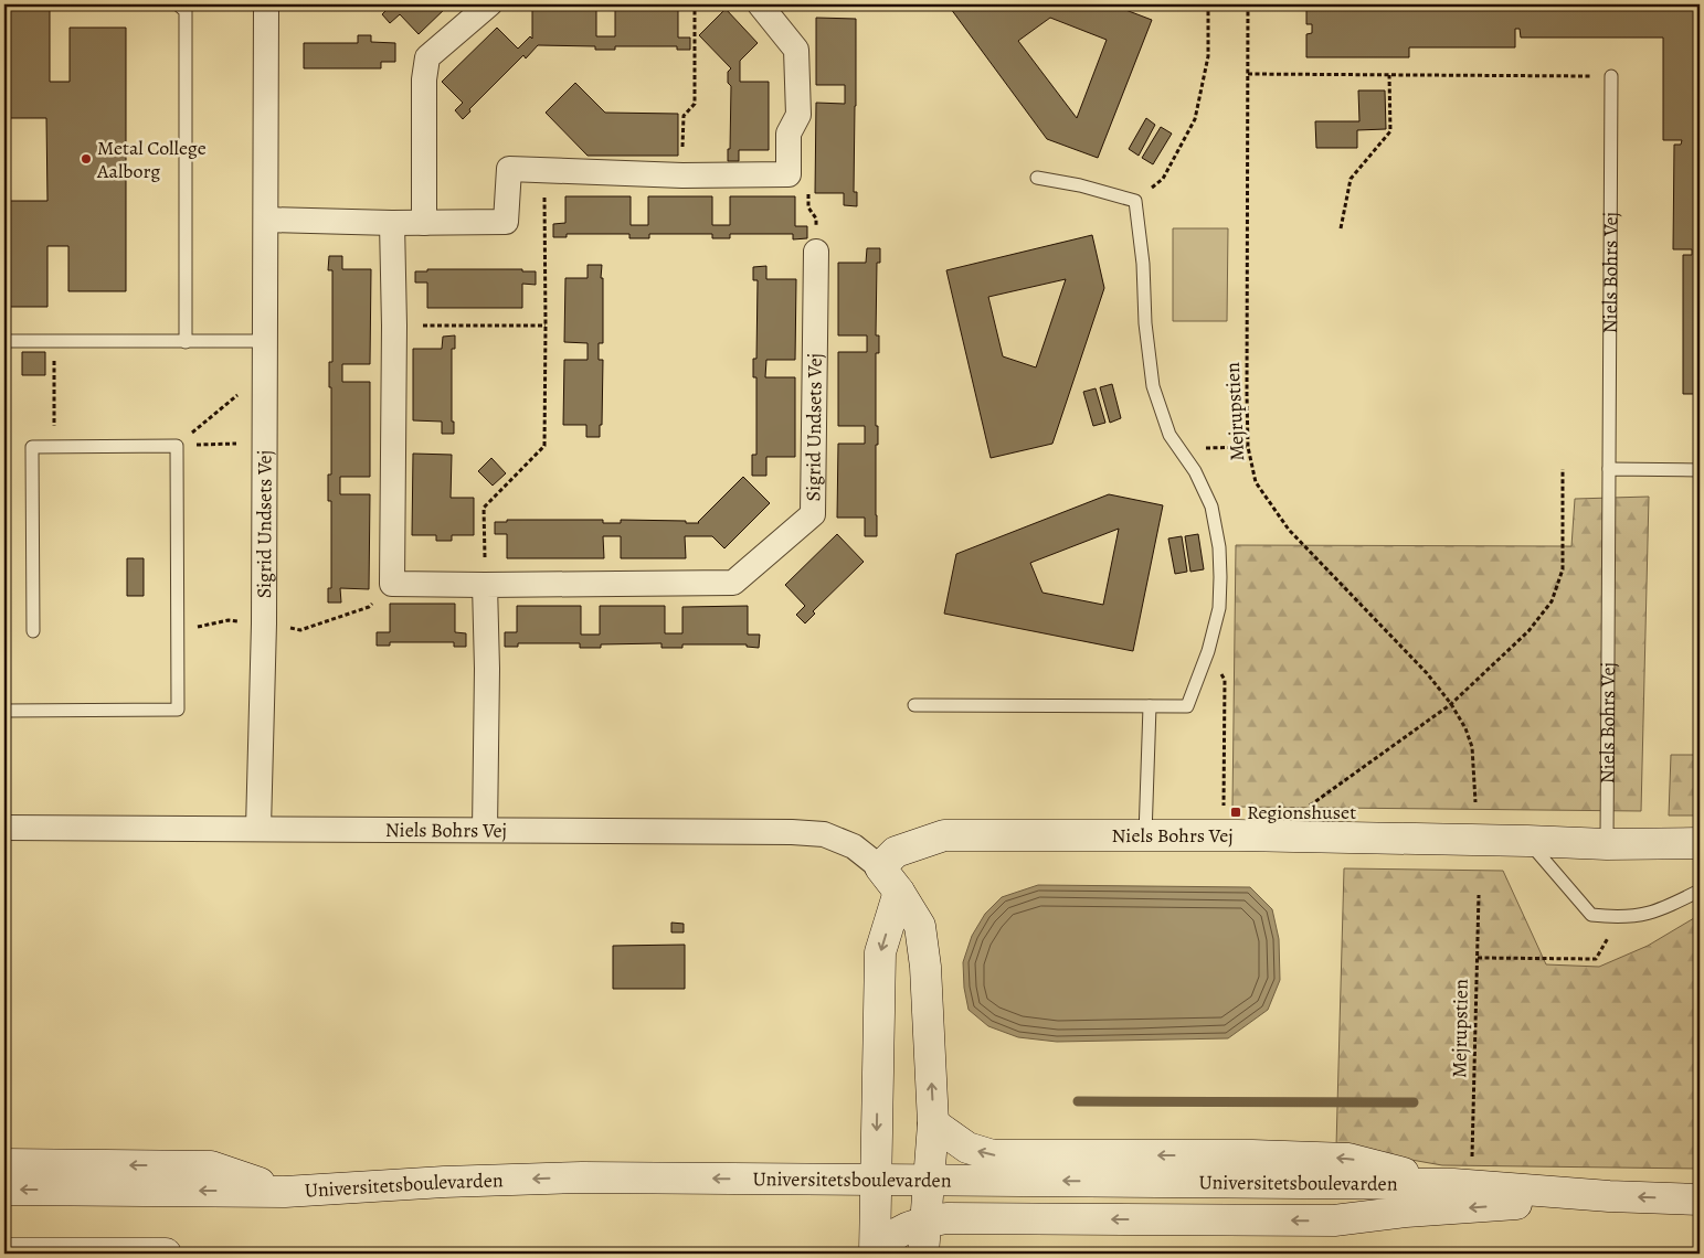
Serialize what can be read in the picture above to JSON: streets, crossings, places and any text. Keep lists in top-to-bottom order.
{
  "streets": {
    "main road": ["Niels Bohrs Vej", "Universitetsboulevarden"],
    "street": ["Sigrid Undsets Vej"],
    "path": ["Mejrupstien"]
  },
  "crossings": [
    ["Niels Bohrs Vej", "Sigrid Undsets Vej"],
    ["Niels Bohrs Vej", "Universitetsboulevarden"],
    ["Mejrupstien", "Universitetsboulevarden"]
  ],
  "places": {
    "other": ["Metal College Aalborg"],
    "transit": ["Regionshuset"]
  }
}
